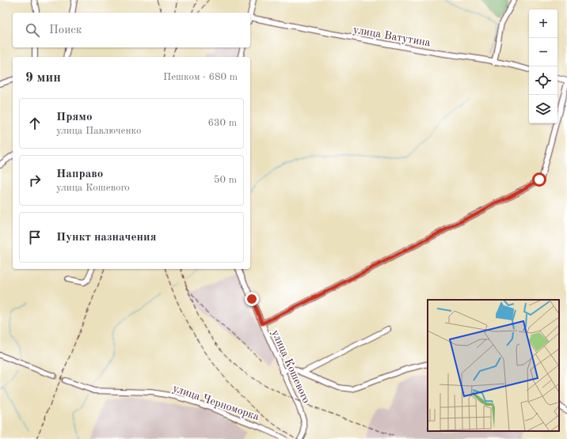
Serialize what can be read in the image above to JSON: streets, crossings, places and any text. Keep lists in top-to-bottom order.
{
  "streets": {
    "street": ["улица Ватутина", "улица Кошевого", "улица Черноморка"]
  },
  "page": {
    "map_buttons": ["+", "−"],
    "search": "Поиск",
    "heading": ["9 мин", "Пешком · 680 m"],
    "list": [
      ["Прямо", "улица Павлюченко", "630 m"],
      ["Направо", "улица Кошевого", "50 m"],
      "Пункт назначения"
    ]
  }
}
